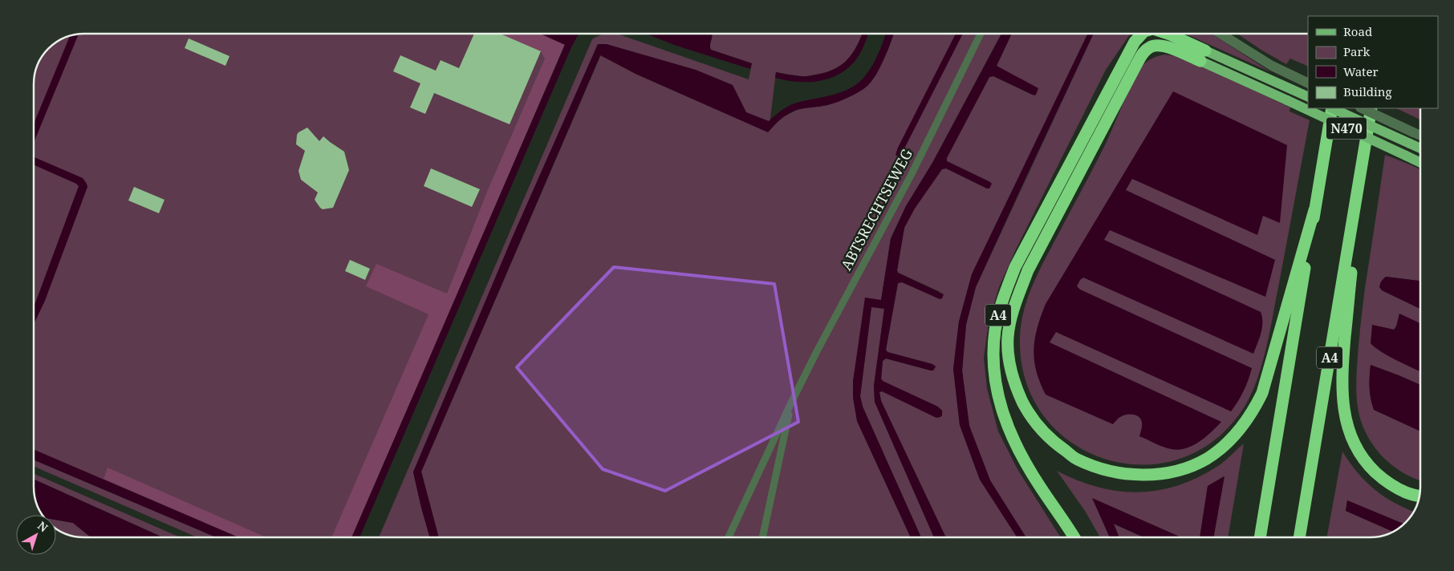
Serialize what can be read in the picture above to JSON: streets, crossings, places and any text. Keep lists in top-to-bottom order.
{
  "streets": {
    "highway": ["A4"],
    "main road": ["N470"],
    "lane": ["ABTSRECHTSEWEG"]
  },
  "crossings": [
    ["N470", "A4"]
  ],
  "legend": [
    "Road",
    "Park",
    "Water",
    "Building"
  ],
  "north": "top right"
}
